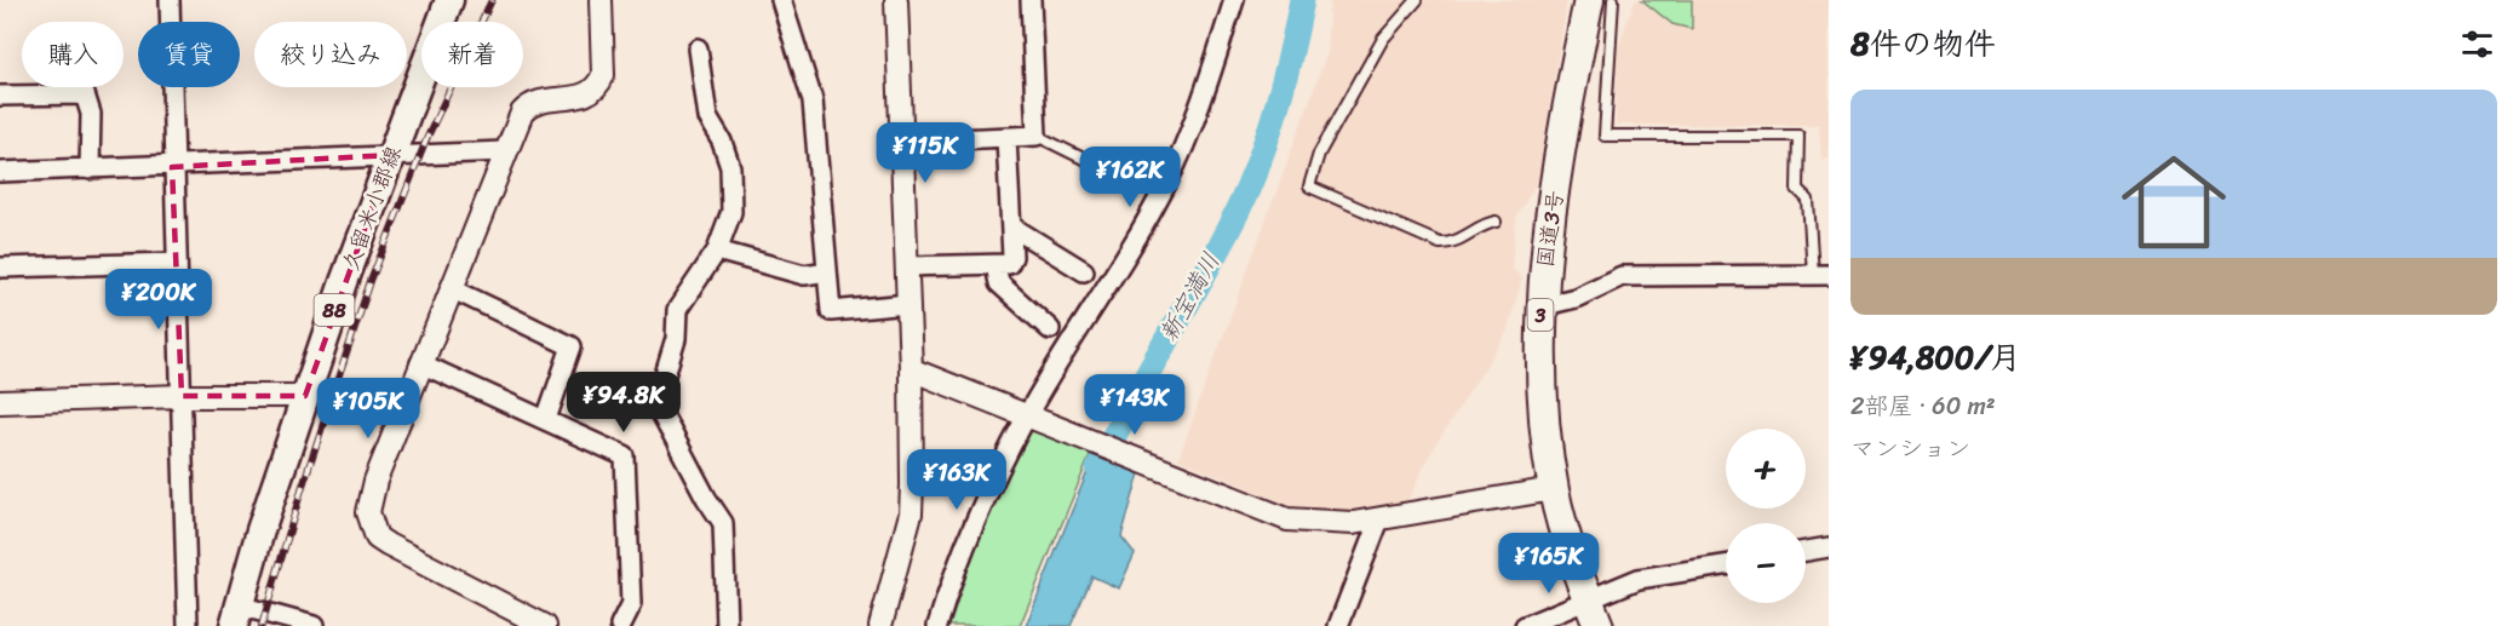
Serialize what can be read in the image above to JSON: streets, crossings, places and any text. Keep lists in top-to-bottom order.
{
  "streets": {
    "highway": ["国道3号", "3"],
    "main road": ["久留米小郡線", "88"]
  },
  "water": ["新宝満川"],
  "page": {
    "heading": "8件の物件",
    "chip": [
      "購入",
      "賃貸",
      "絞り込み",
      "新着"
    ],
    "list": [
      {
        "name": "¥94,800/月",
        "note": "2部屋 · 60 m² · マンション"
      }
    ],
    "price": [
      "¥115K",
      "¥162K",
      "¥200K",
      "¥94.8K",
      "¥143K",
      "¥105K",
      "¥163K",
      "¥165K"
    ],
    "map_buttons": ["+", "−"]
  }
}
